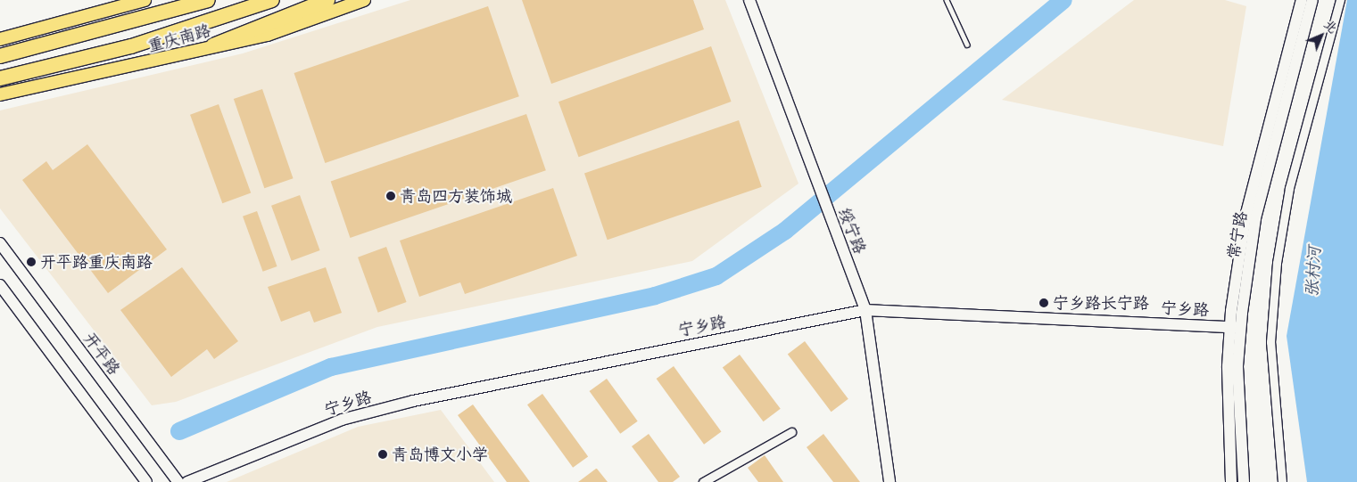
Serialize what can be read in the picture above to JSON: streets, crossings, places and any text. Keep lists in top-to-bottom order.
{
  "streets": {
    "main road": ["重庆南路"],
    "street": [
      "绥宁路",
      "常宁路",
      "宁乡路",
      "开平路"
    ]
  },
  "crossings": [
    ["绥宁路", "宁乡路"],
    ["常宁路", "宁乡路"]
  ],
  "water": ["张村河"],
  "places": [
    "青岛四方装饰城",
    "开平路重庆南路",
    "宁乡路长宁路",
    "青岛博文小学"
  ],
  "north": "top right"
}
